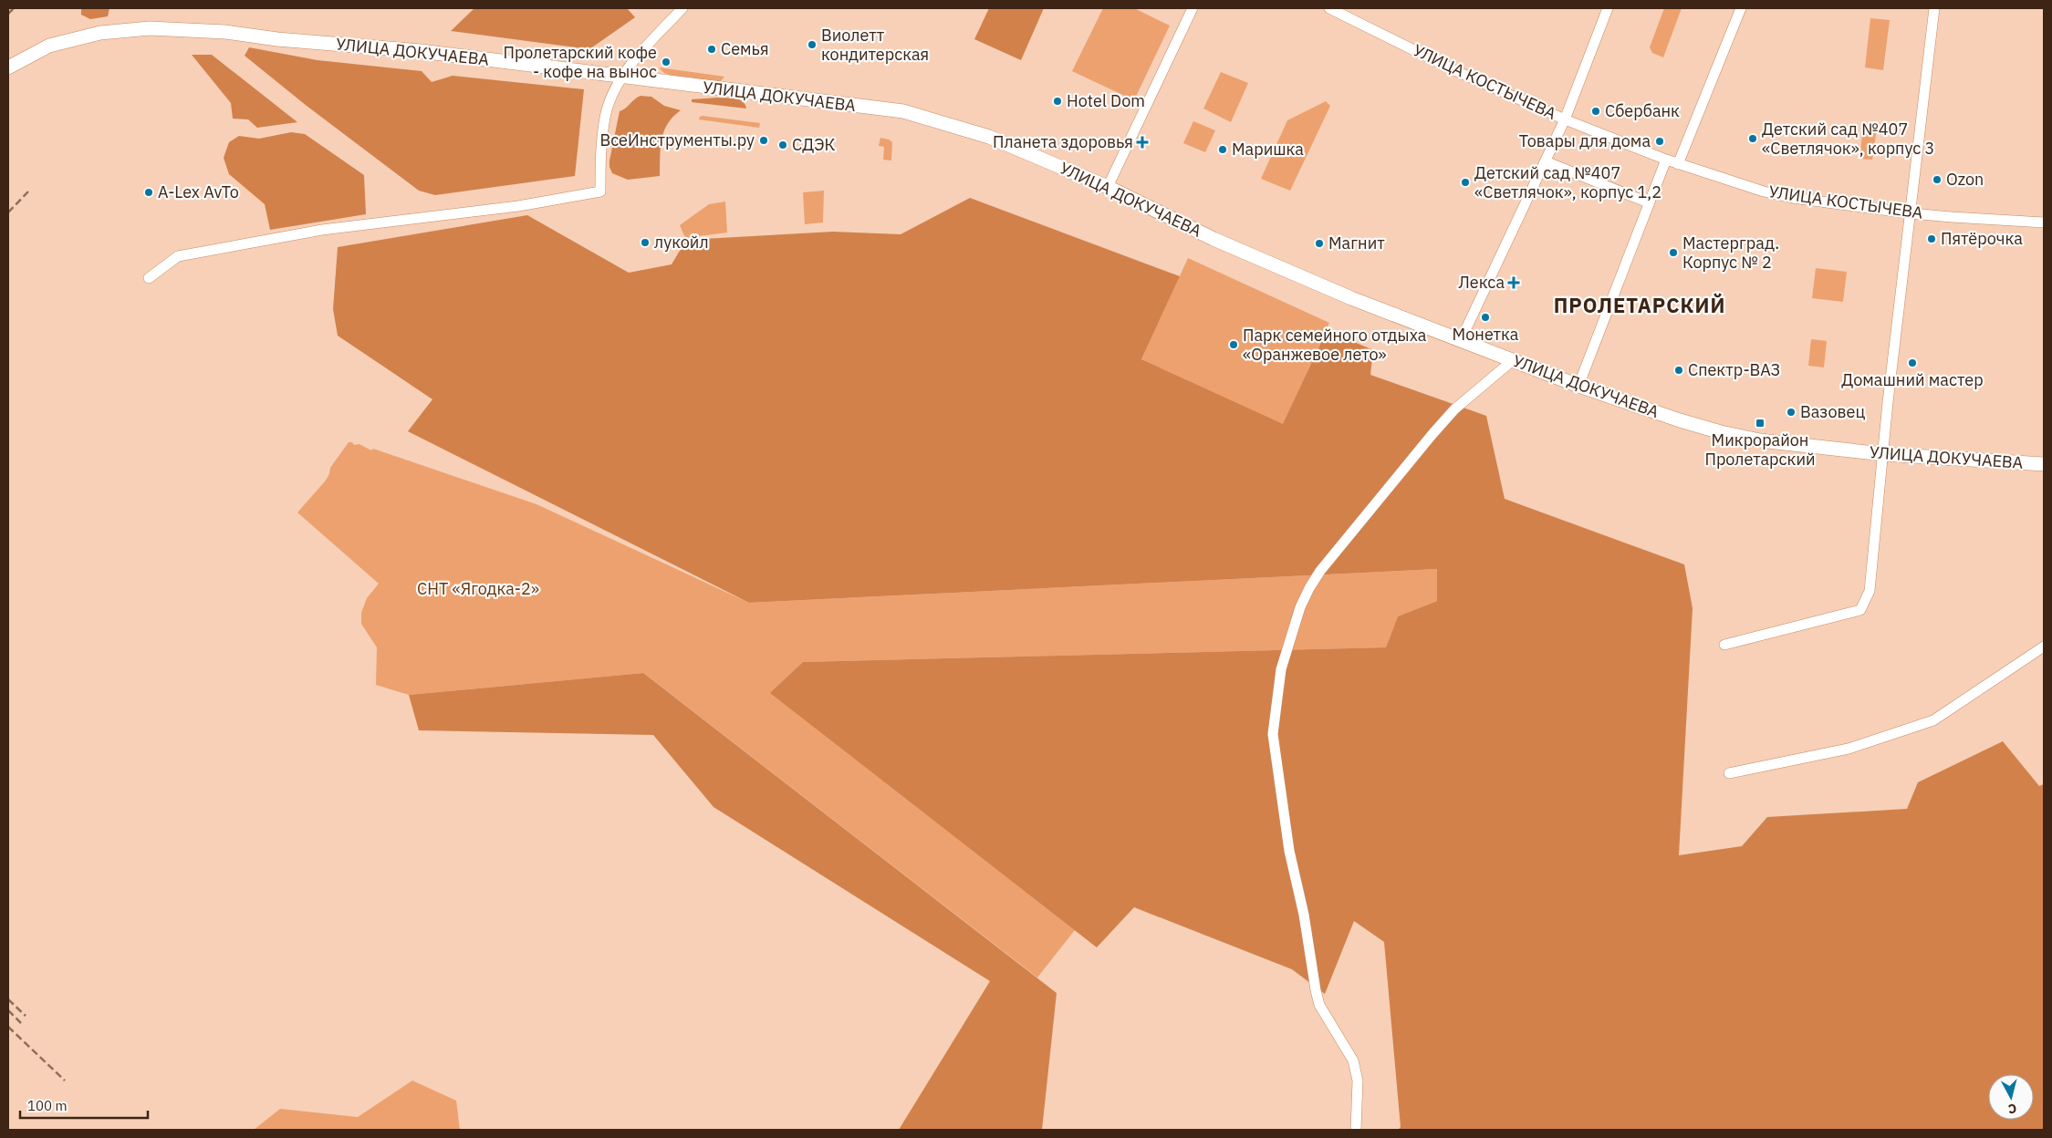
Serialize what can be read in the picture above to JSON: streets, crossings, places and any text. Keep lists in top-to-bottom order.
{
  "streets": {
    "main road": ["УЛИЦА ДОКУЧАЕВА"],
    "street": ["УЛИЦА КОСТЫЧЕВА"]
  },
  "districts": ["ПРОЛЕТАРСКИЙ"],
  "parks": ["СНТ «Ягодка-2»"],
  "places": {
    "other": [
      "Виолетт кондитерская",
      "Семья",
      "Пролетарский кофе - кофе на вынос",
      "Hotel Dom",
      "Сбербанк",
      "Детский сад №407 «Светлячок», корпус 3",
      "ВсеИнструменты.ру",
      "Товары для дома",
      "СДЭК",
      "Маришка",
      "Ozon",
      "Детский сад №407 «Светлячок», корпус 1,2",
      "A-Lex AvTo",
      "Пятёрочка",
      "лукойл",
      "Магнит",
      "Мастерград. Корпус № 2",
      "Монетка",
      "Парк семейного отдыха «Оранжевое лето»",
      "Домашний мастер",
      "Спектр-ВАЗ",
      "Вазовец"
    ],
    "health": ["Планета здоровья", "Лекса"],
    "transit": ["Микрорайон Пролетарский"]
  },
  "scale_bar": "100 m",
  "north": "bottom"
}
